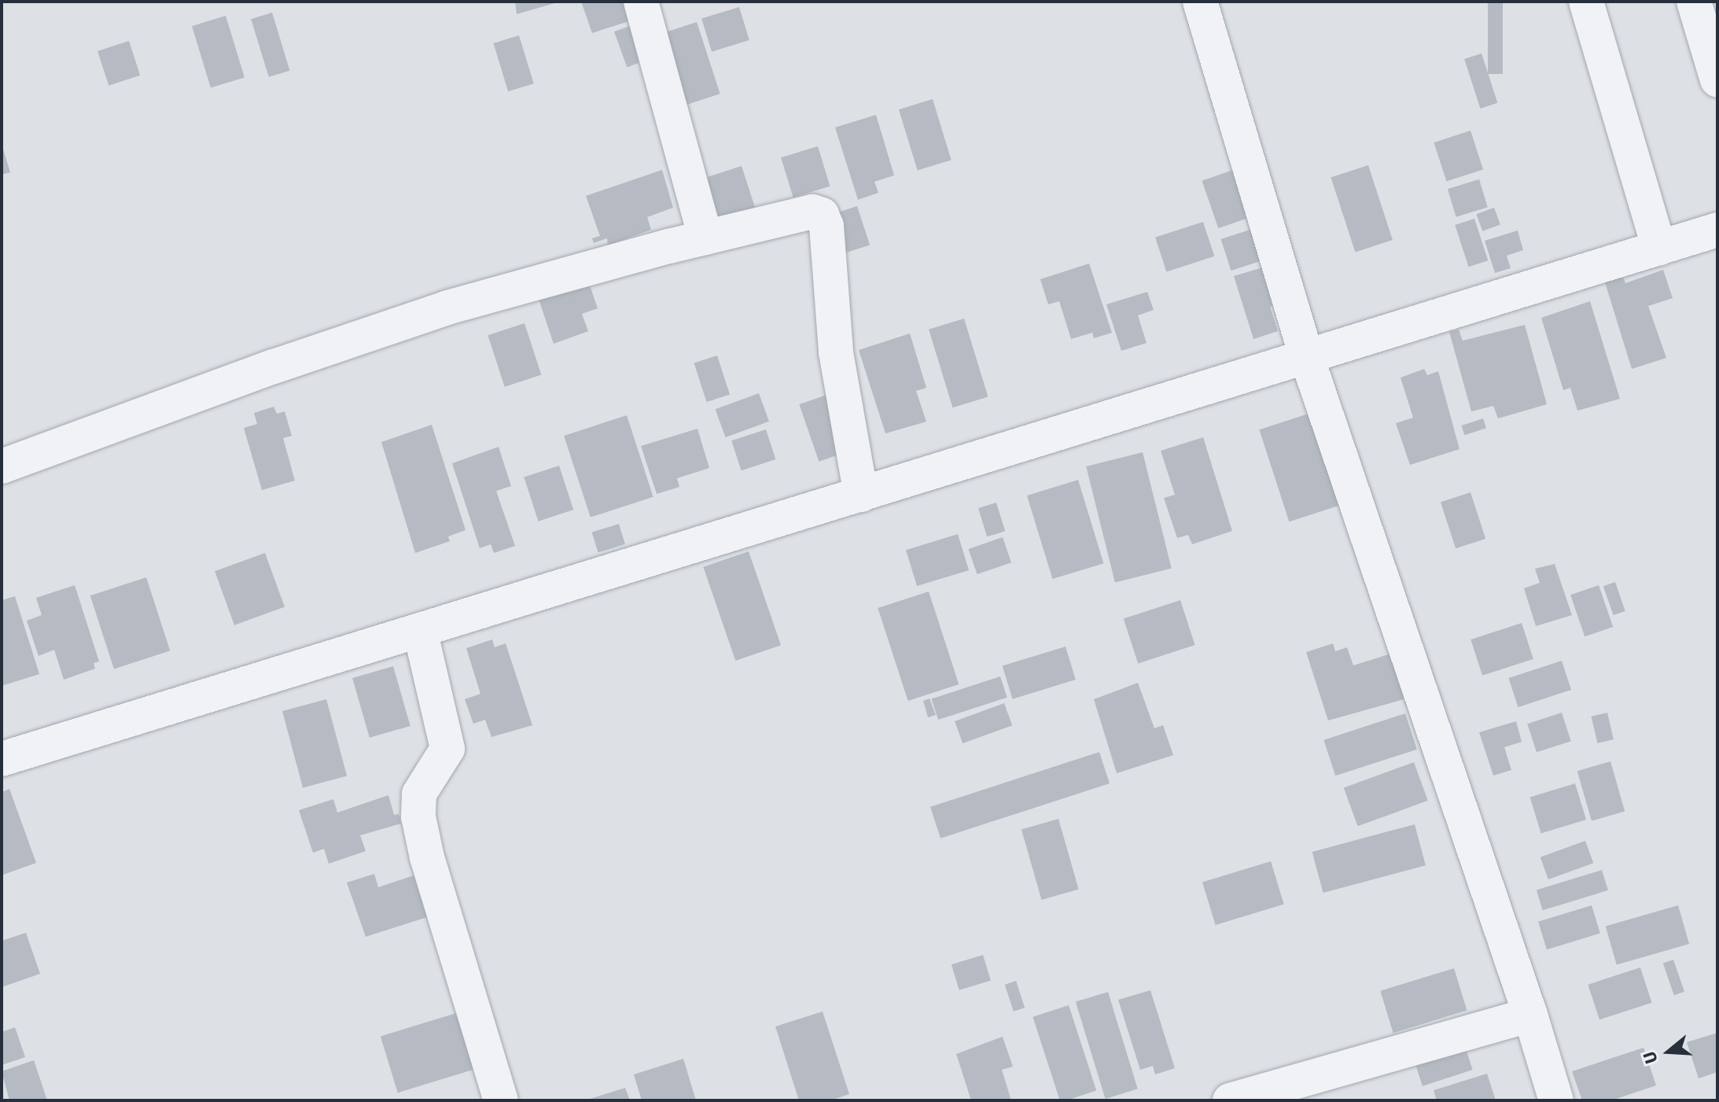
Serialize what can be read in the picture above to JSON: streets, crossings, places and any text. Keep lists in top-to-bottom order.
{
  "north": "left"
}
